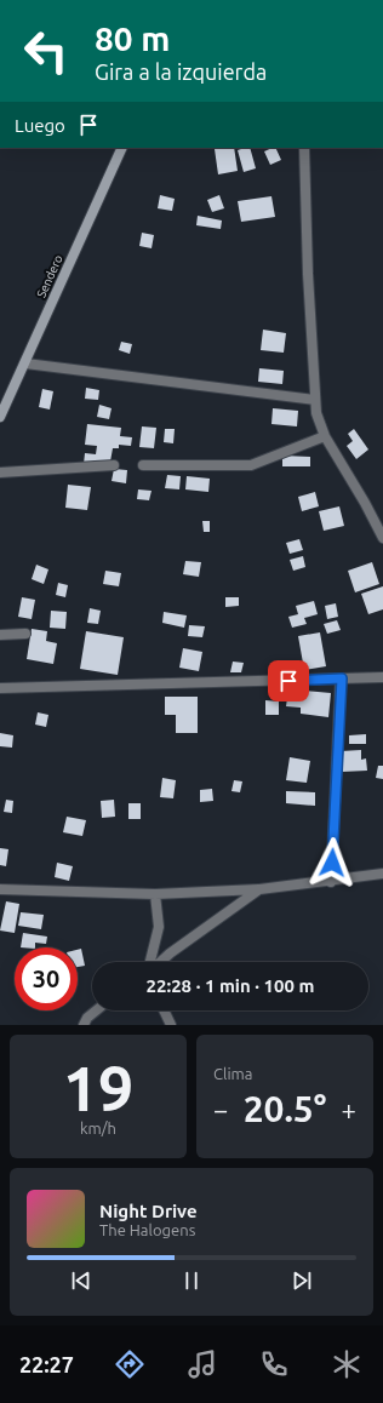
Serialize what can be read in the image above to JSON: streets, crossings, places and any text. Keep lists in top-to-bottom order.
{
  "streets": {
    "main road": ["Sendero"]
  },
  "page": {
    "turn": ["80 m", "Gira a la izquierda"],
    "then": "Luego",
    "limit": "30",
    "trip": "22:28 · 1 min · 100 m",
    "tile": [
      ["19", "km/h"],
      "Clima"
    ],
    "heat": ["−", "20.5°", "+"],
    "song": ["Night Drive", "The Halogens"],
    "tabs": "22:27"
  }
}
